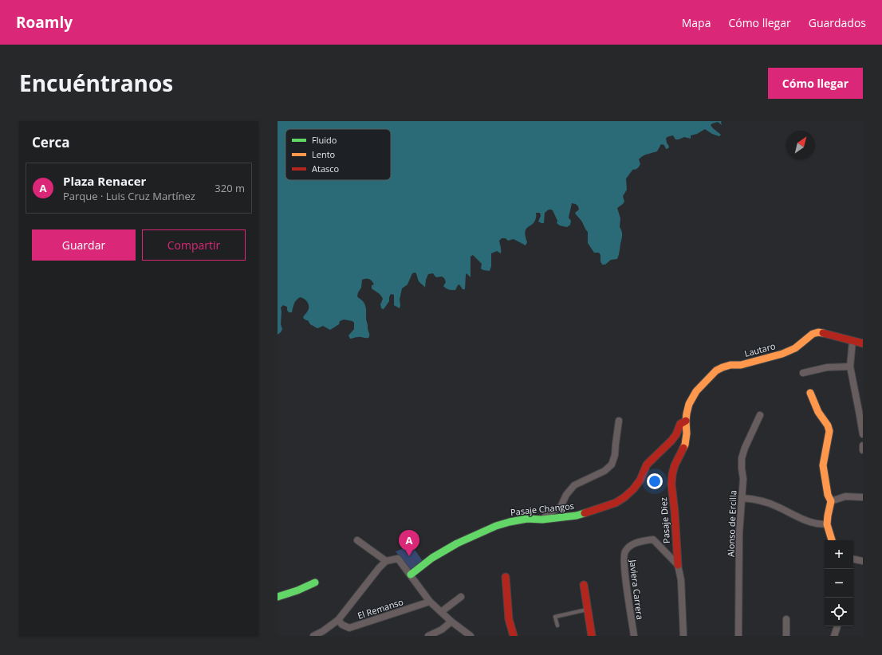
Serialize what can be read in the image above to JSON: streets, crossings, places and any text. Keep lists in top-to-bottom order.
{
  "streets": {
    "street": [
      "Lautaro",
      "Pasaje Changos",
      "Pasaje Diez",
      "Alonso de Ercilla",
      "Javiera Carrera",
      "El Remanso"
    ]
  },
  "crossings": [
    ["Lautaro", "Pasaje Changos"],
    ["Lautaro", "Pasaje Diez"],
    ["Pasaje Changos", "Pasaje Diez"],
    ["Pasaje Diez", "Javiera Carrera"]
  ],
  "legend": ["Fluido", "Lento", "Atasco"],
  "north": "top right",
  "page": {
    "header": "Roamly",
    "nav": ["Mapa", "Cómo llegar", "Guardados"],
    "title": "Encuéntranos",
    "buttons": [
      "Cómo llegar",
      ["Guardar", "Compartir"]
    ],
    "heading": "Cerca",
    "list": [
      {
        "mark": "A",
        "name": "Plaza Renacer",
        "note": "Parque · Luis Cruz Martínez",
        "value": "320 m"
      }
    ],
    "pins": "A",
    "map_buttons": ["+", "−"]
  }
}
